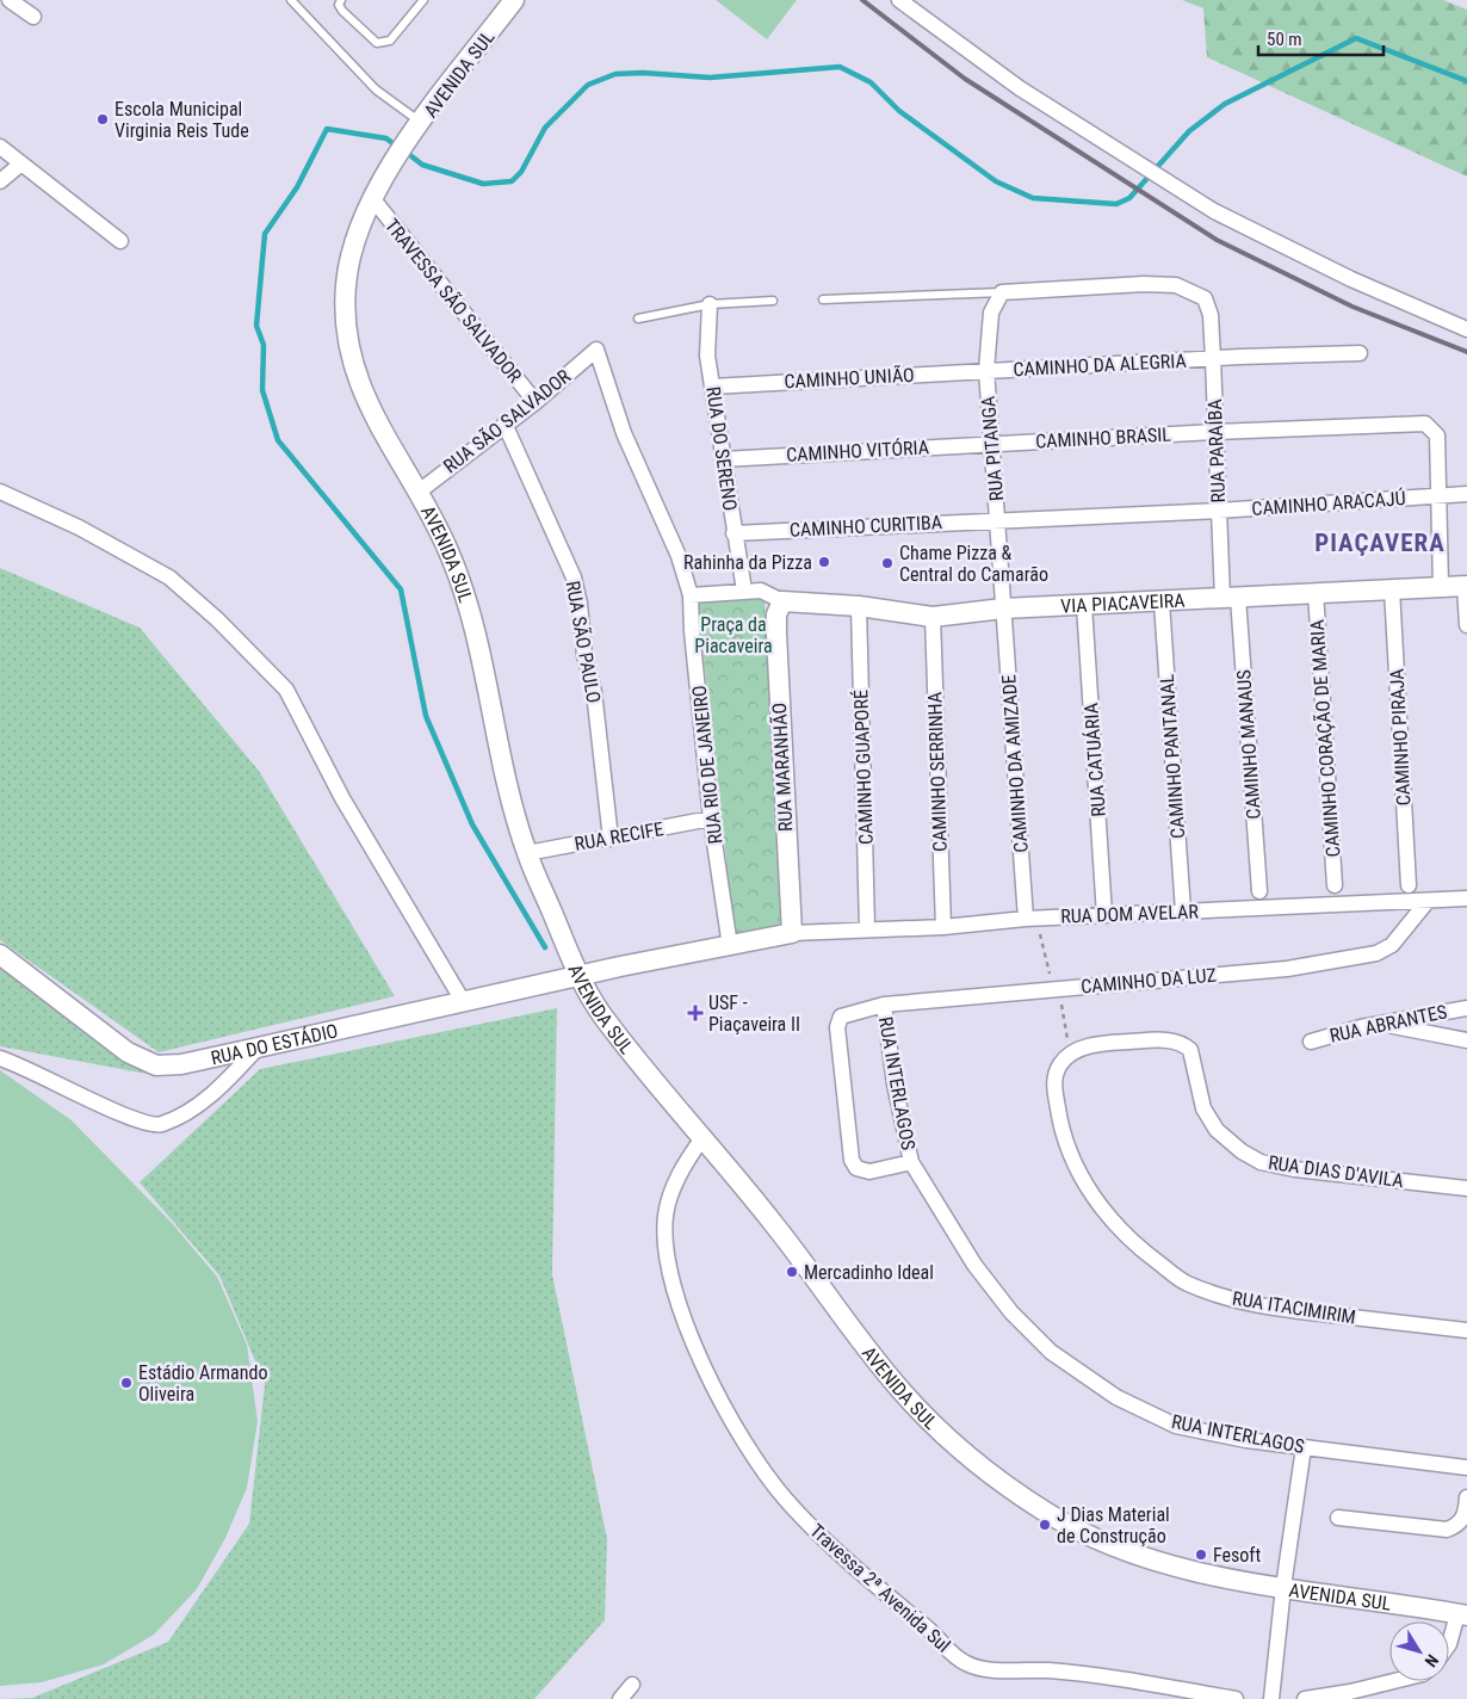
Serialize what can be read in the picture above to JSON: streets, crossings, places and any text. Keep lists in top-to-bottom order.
{
  "streets": {
    "street": [
      "AVENIDA SUL",
      "TRAVESSA SÃO SALVADOR",
      "CAMINHO DA ALEGRIA",
      "CAMINHO UNIÃO",
      "RUA SÃO SALVADOR",
      "CAMINHO BRASIL",
      "RUA DO SERENO",
      "RUA PITANGA",
      "CAMINHO VITÓRIA",
      "RUA PARAÍBA",
      "CAMINHO ARACAJÚ",
      "CAMINHO CURITIBA",
      "VIA PIACAVEIRA",
      "RUA SÃO PAULO",
      "CAMINHO PIRAJA",
      "CAMINHO CORAÇÃO DE MARIA",
      "CAMINHO MANAUS",
      "CAMINHO PANTANAL",
      "RUA CATUÁRIA",
      "CAMINHO DA AMIZADE",
      "RUA RIO DE JANEIRO",
      "RUA MARANHÃO",
      "CAMINHO GUAPORÉ",
      "CAMINHO SERRINHA",
      "RUA RECIFE",
      "RUA DOM AVELAR",
      "CAMINHO DA LUZ",
      "RUA ABRANTES",
      "RUA DO ESTÁDIO",
      "RUA INTERLAGOS",
      "RUA DIAS D'AVILA",
      "RUA ITACIMIRIM",
      "Travessa 2ª Avenida Sul"
    ]
  },
  "crossings": [
    ["AVENIDA SUL", "TRAVESSA SÃO SALVADOR"],
    ["AVENIDA SUL", "RUA SÃO SALVADOR"],
    ["AVENIDA SUL", "RUA RECIFE"],
    ["AVENIDA SUL", "RUA DO ESTÁDIO"],
    ["AVENIDA SUL", "Travessa 2ª Avenida Sul"],
    ["TRAVESSA SÃO SALVADOR", "RUA SÃO SALVADOR"],
    ["CAMINHO DA ALEGRIA", "CAMINHO UNIÃO"],
    ["CAMINHO DA ALEGRIA", "RUA PITANGA"],
    ["CAMINHO DA ALEGRIA", "RUA PARAÍBA"],
    ["CAMINHO UNIÃO", "RUA DO SERENO"],
    ["CAMINHO UNIÃO", "RUA PITANGA"],
    ["RUA SÃO SALVADOR", "RUA SÃO PAULO"],
    ["RUA SÃO SALVADOR", "RUA RIO DE JANEIRO"],
    ["CAMINHO BRASIL", "RUA PITANGA"],
    ["CAMINHO BRASIL", "CAMINHO VITÓRIA"],
    ["CAMINHO BRASIL", "RUA PARAÍBA"],
    ["CAMINHO BRASIL", "CAMINHO ARACAJÚ"],
    ["RUA DO SERENO", "CAMINHO VITÓRIA"],
    ["RUA DO SERENO", "CAMINHO CURITIBA"],
    ["RUA PITANGA", "CAMINHO VITÓRIA"],
    ["RUA PITANGA", "RUA PARAÍBA"],
    ["RUA PITANGA", "CAMINHO ARACAJÚ"],
    ["RUA PITANGA", "CAMINHO CURITIBA"],
    ["RUA PITANGA", "VIA PIACAVEIRA"],
    ["RUA PITANGA", "CAMINHO DA AMIZADE"],
    ["RUA PARAÍBA", "CAMINHO ARACAJÚ"],
    ["RUA PARAÍBA", "VIA PIACAVEIRA"],
    ["RUA PARAÍBA", "CAMINHO MANAUS"],
    ["CAMINHO ARACAJÚ", "CAMINHO CURITIBA"],
    ["VIA PIACAVEIRA", "CAMINHO PIRAJA"],
    ["VIA PIACAVEIRA", "CAMINHO CORAÇÃO DE MARIA"],
    ["VIA PIACAVEIRA", "CAMINHO MANAUS"],
    ["VIA PIACAVEIRA", "CAMINHO PANTANAL"],
    ["VIA PIACAVEIRA", "RUA CATUÁRIA"],
    ["VIA PIACAVEIRA", "CAMINHO DA AMIZADE"],
    ["VIA PIACAVEIRA", "RUA MARANHÃO"],
    ["VIA PIACAVEIRA", "CAMINHO GUAPORÉ"],
    ["VIA PIACAVEIRA", "CAMINHO SERRINHA"],
    ["RUA SÃO PAULO", "RUA RECIFE"],
    ["CAMINHO PANTANAL", "RUA DOM AVELAR"],
    ["RUA CATUÁRIA", "RUA DOM AVELAR"],
    ["CAMINHO DA AMIZADE", "RUA DOM AVELAR"],
    ["RUA RIO DE JANEIRO", "RUA RECIFE"],
    ["RUA RIO DE JANEIRO", "RUA DO ESTÁDIO"],
    ["RUA MARANHÃO", "RUA DOM AVELAR"],
    ["RUA MARANHÃO", "RUA DO ESTÁDIO"],
    ["CAMINHO GUAPORÉ", "RUA DOM AVELAR"],
    ["CAMINHO SERRINHA", "RUA DOM AVELAR"],
    ["RUA DOM AVELAR", "CAMINHO DA LUZ"],
    ["RUA DOM AVELAR", "RUA DO ESTÁDIO"],
    ["CAMINHO DA LUZ", "RUA INTERLAGOS"],
    ["RUA DIAS D'AVILA", "RUA ITACIMIRIM"]
  ],
  "districts": ["PIAÇAVERA"],
  "parks": ["Praça da Piacaveira"],
  "places": {
    "other": [
      "Escola Municipal Virginia Reis Tude",
      "Rahinha da Pizza",
      "Chame Pizza & Central do Camarão",
      "Mercadinho Ideal",
      "Estádio Armando Oliveira",
      "J Dias Material de Construção",
      "Fesoft"
    ],
    "health": ["USF - Piaçaveira II"]
  },
  "scale_bar": "50 m",
  "north": "bottom right"
}
